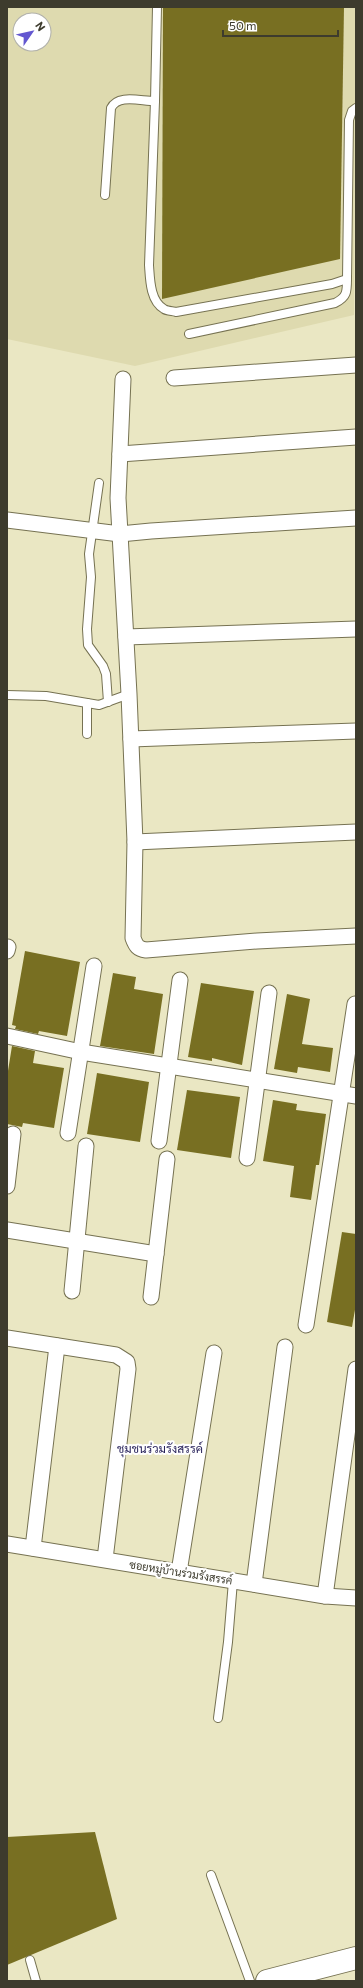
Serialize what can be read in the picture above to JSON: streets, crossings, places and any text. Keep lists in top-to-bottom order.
{
  "streets": {
    "street": ["ซอยหมู่บ้านร่วมรังสรรค์"]
  },
  "districts": ["ชุมชนร่วมรังสรรค์"],
  "scale_bar": "50 m",
  "north": "top right"
}
